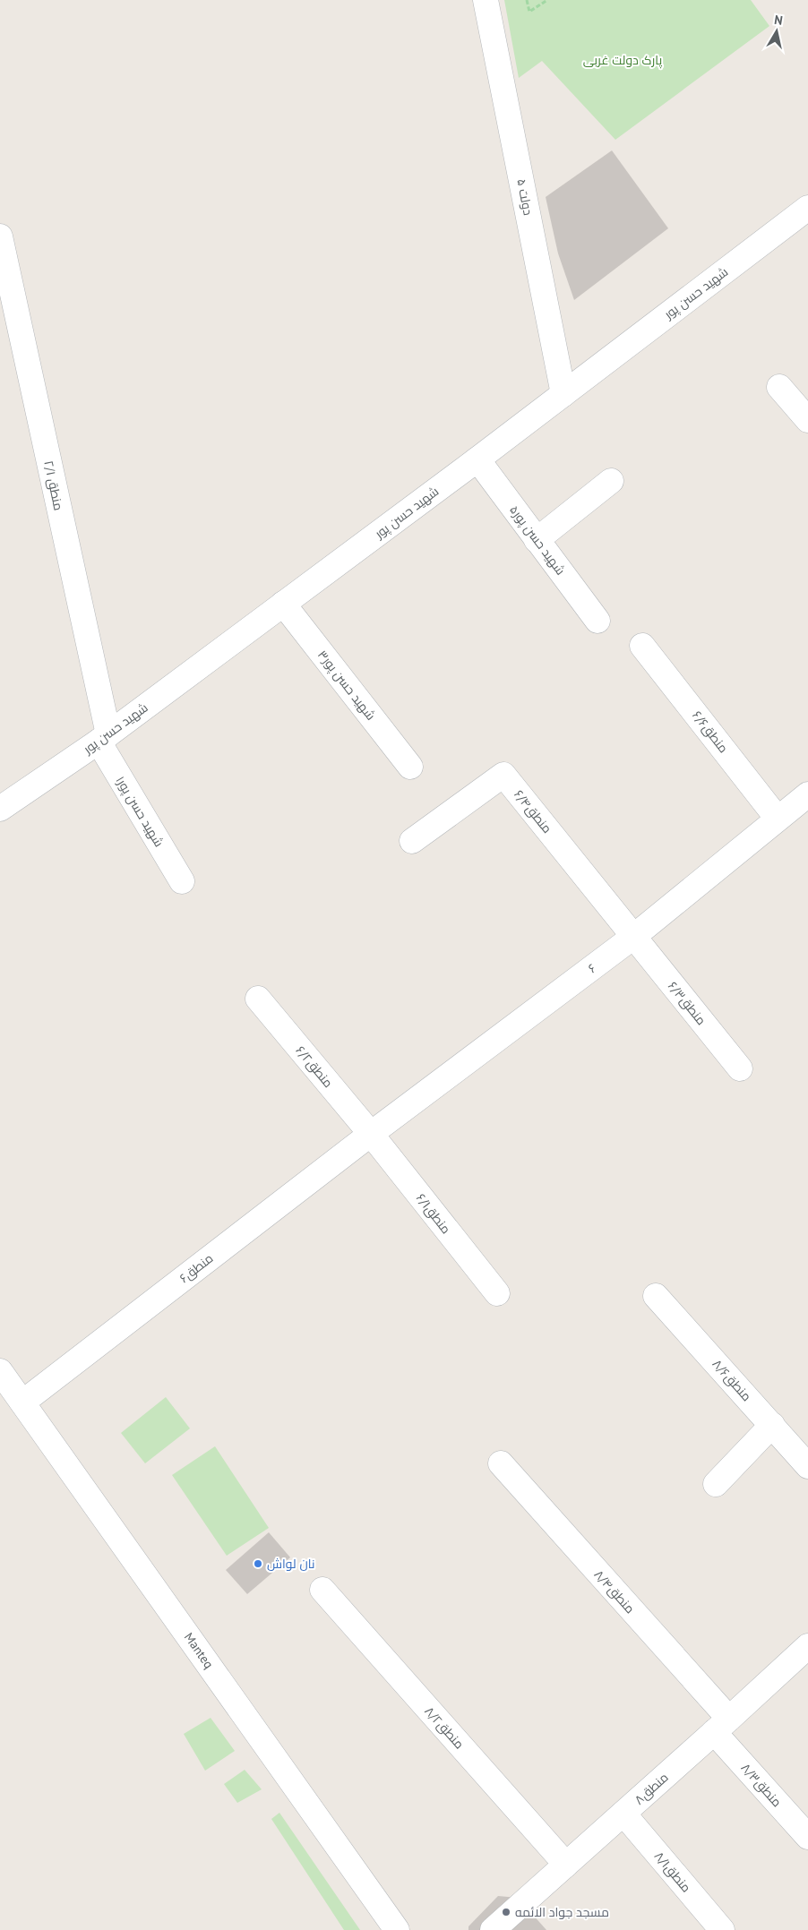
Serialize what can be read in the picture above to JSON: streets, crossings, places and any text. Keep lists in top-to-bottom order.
{
  "streets": {
    "street": [
      "۵ دولت",
      "شهید حسن پور",
      "منطق ۲/۱",
      "شهید حسن پور۵",
      "شهید حسن پور۳",
      "منطق۶/۶",
      "شهید حسن پور۱",
      "منطق۶/۴",
      "۶",
      "منطق۶/۳",
      "منطق۶/۲",
      "منطق۶/۱",
      "منطق۶",
      "منطق۸/۶",
      "منطق۸/۴",
      "Manteq",
      "منطق۸/۲",
      "منطق۸/۳",
      "منطق۸",
      "منطق۸/۱"
    ]
  },
  "crossings": [
    ["۵ دولت", "شهید حسن پور"],
    ["شهید حسن پور", "منطق ۲/۱"],
    ["شهید حسن پور", "شهید حسن پور۵"],
    ["شهید حسن پور", "شهید حسن پور۳"],
    ["شهید حسن پور", "شهید حسن پور۱"],
    ["منطق ۲/۱", "شهید حسن پور۱"],
    ["منطق۶/۶", "۶"],
    ["منطق۶/۴", "۶"],
    ["منطق۶/۴", "منطق۶/۳"],
    ["۶", "منطق۶/۳"],
    ["۶", "منطق۶/۲"],
    ["۶", "منطق۶/۱"],
    ["۶", "منطق۶"],
    ["منطق۶/۲", "منطق۶/۱"],
    ["منطق۶/۲", "منطق۶"],
    ["منطق۶/۱", "منطق۶"],
    ["منطق۶", "Manteq"],
    ["منطق۸/۴", "منطق۸/۳"],
    ["منطق۸/۴", "منطق۸"],
    ["منطق۸/۲", "منطق۸"],
    ["منطق۸/۳", "منطق۸"],
    ["منطق۸", "منطق۸/۱"]
  ],
  "parks": ["پارک دولت غربی"],
  "places": ["نان لواش", "مسجد جواد الائمه"],
  "north": "top"
}
